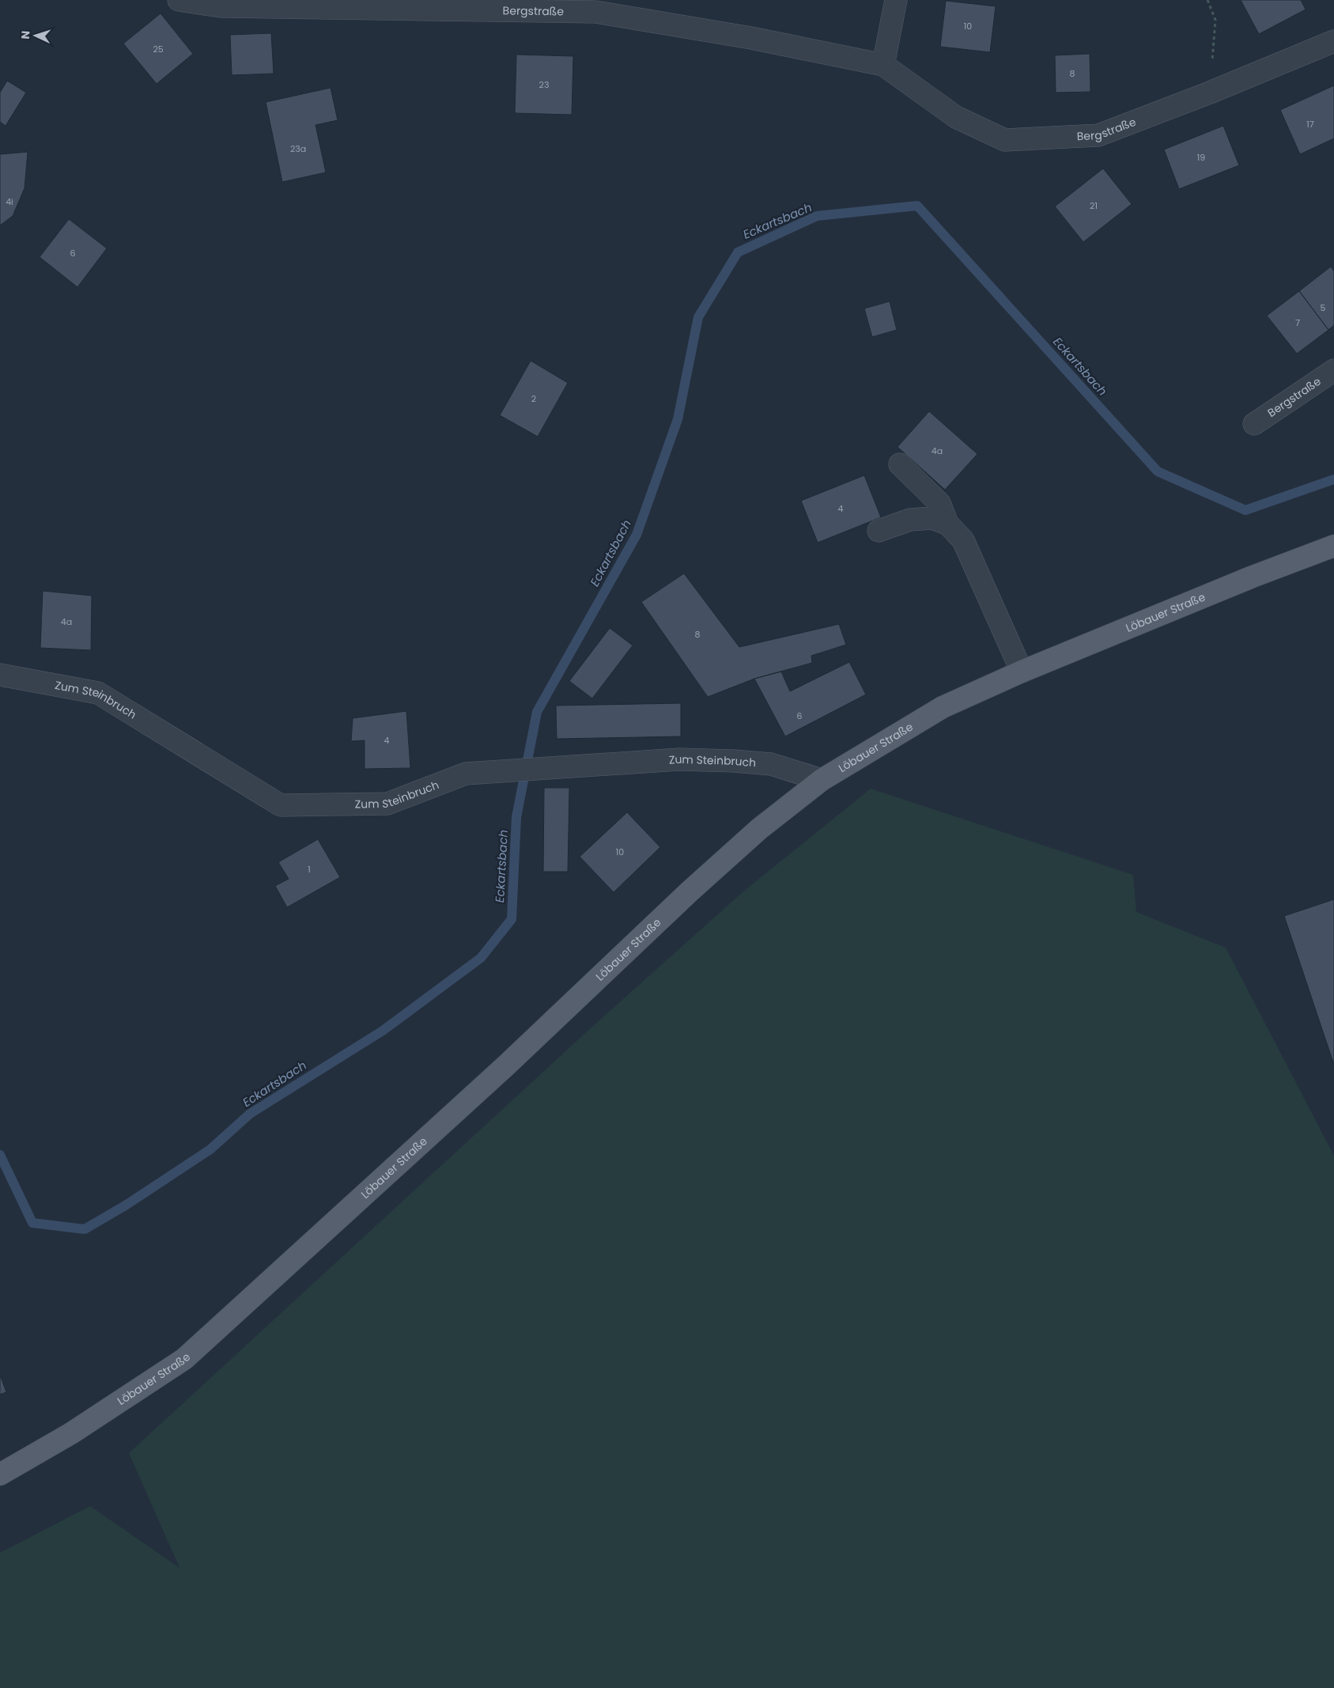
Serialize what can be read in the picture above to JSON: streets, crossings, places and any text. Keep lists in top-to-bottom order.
{
  "streets": {
    "main road": ["Löbauer Straße"],
    "street": ["Bergstraße", "Zum Steinbruch"]
  },
  "crossings": [
    ["Löbauer Straße", "Zum Steinbruch"]
  ],
  "water": ["Eckartsbach"],
  "house_numbers": [
    "10",
    "25",
    "8",
    "23",
    "17",
    "23a",
    "19",
    "4i",
    "21",
    "6",
    "5",
    "7",
    "2",
    "4a",
    "4",
    "4a",
    "8",
    "6",
    "4",
    "10",
    "1"
  ],
  "north": "left"
}
